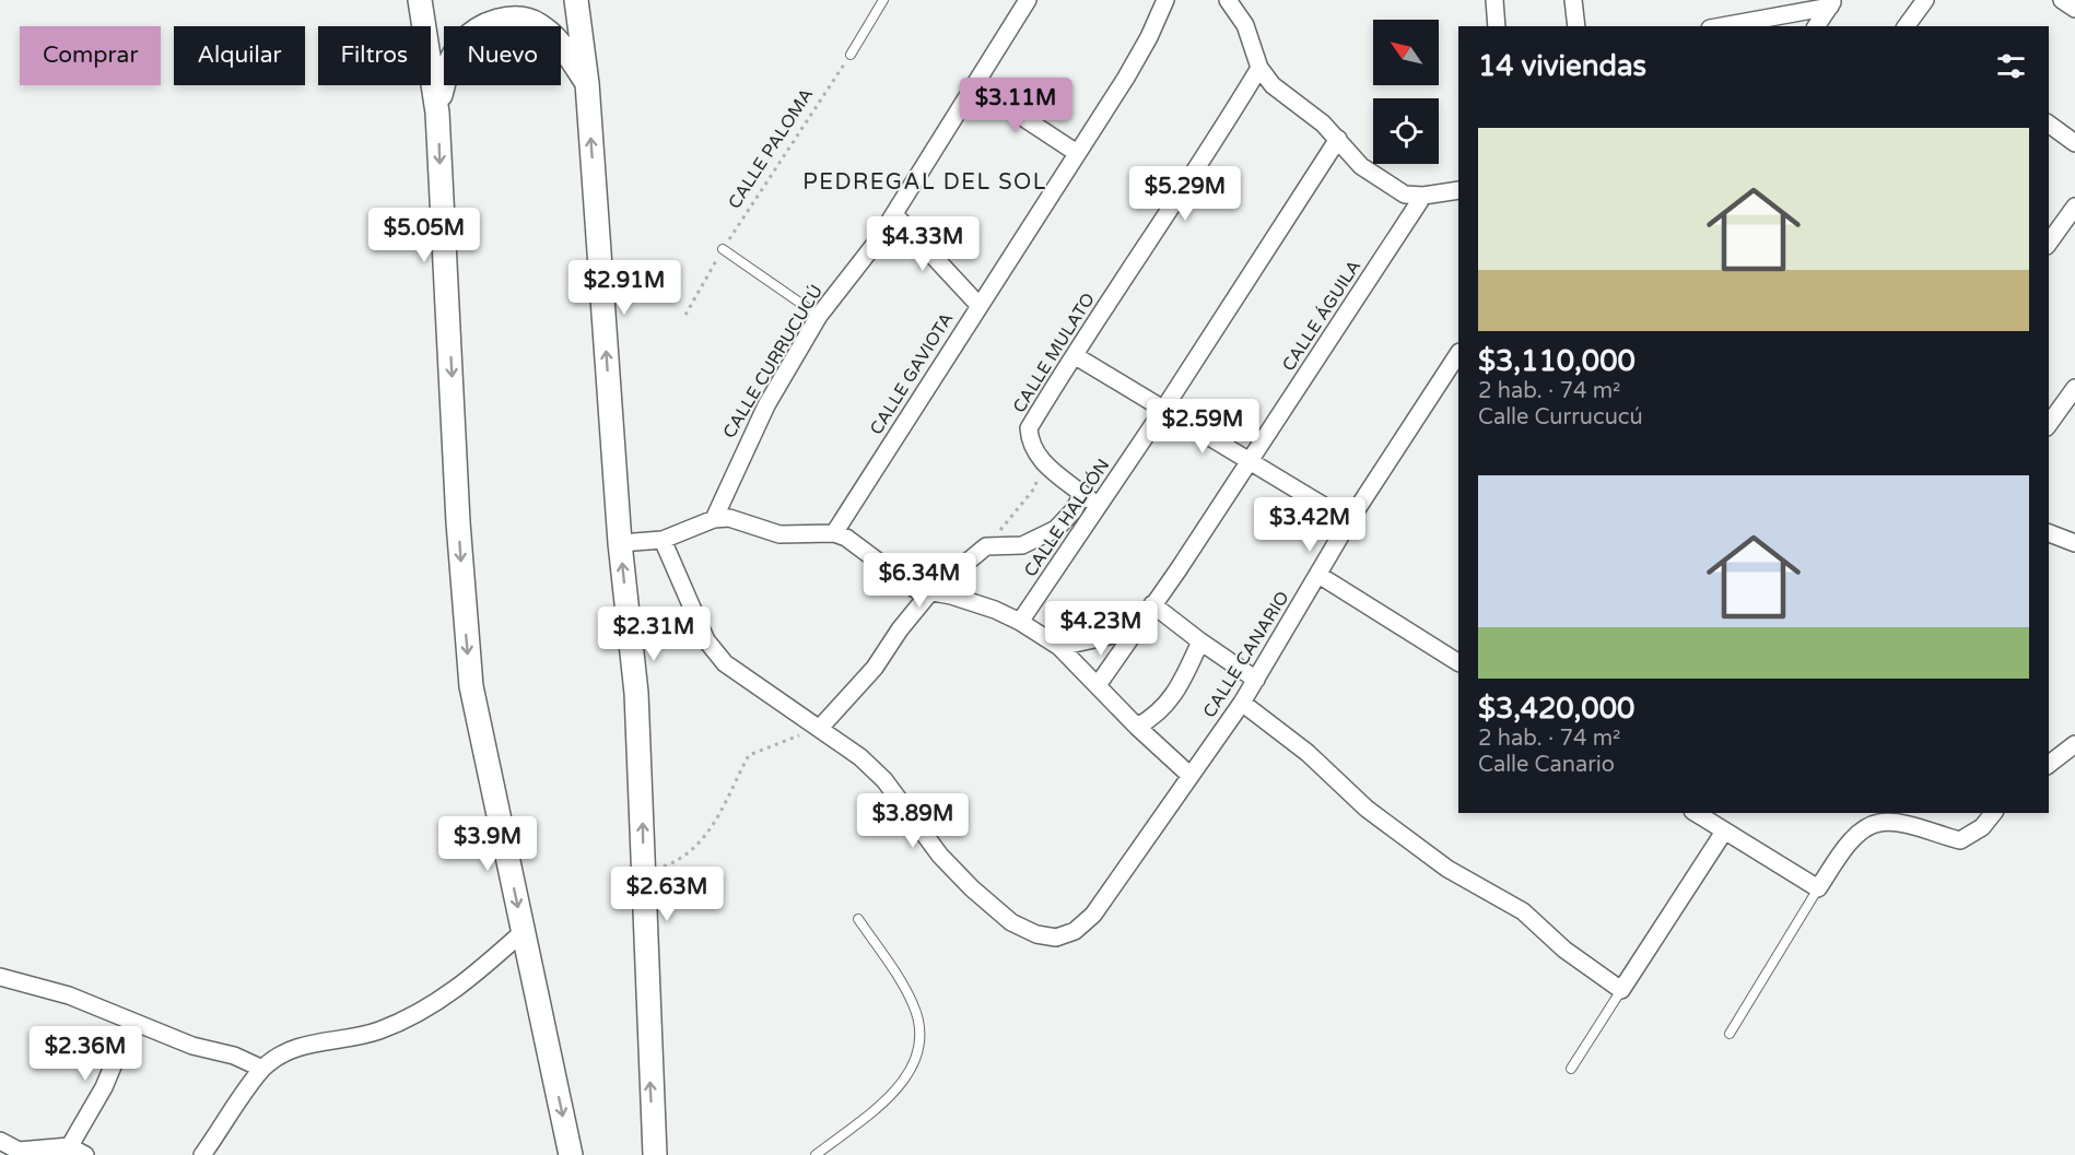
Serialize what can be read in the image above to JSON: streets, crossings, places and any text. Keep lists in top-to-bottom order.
{
  "streets": {
    "street": [
      "CALLE ÁGUILA",
      "CALLE MULATO",
      "CALLE CURRUCUCÚ",
      "CALLE GAVIOTA",
      "CALLE HALCÓN",
      "CALLE CANARIO"
    ],
    "path": ["CALLE PALOMA"]
  },
  "districts": ["PEDREGAL DEL SOL"],
  "north": "top left",
  "page": {
    "chip": [
      "Comprar",
      "Alquilar",
      "Filtros",
      "Nuevo"
    ],
    "heading": "14 viviendas",
    "price": [
      "$3.11M",
      "$5.29M",
      "$5.05M",
      "$4.33M",
      "$2.91M",
      "$2.59M",
      "$3.42M",
      "$6.34M",
      "$4.23M",
      "$2.31M",
      "$3.89M",
      "$3.9M",
      "$2.63M",
      "$2.36M"
    ],
    "list": [
      {
        "name": "$3,110,000",
        "note": "2 hab. · 74 m² · Calle Currucucú"
      },
      {
        "name": "$3,420,000",
        "note": "2 hab. · 74 m² · Calle Canario"
      }
    ]
  }
}
